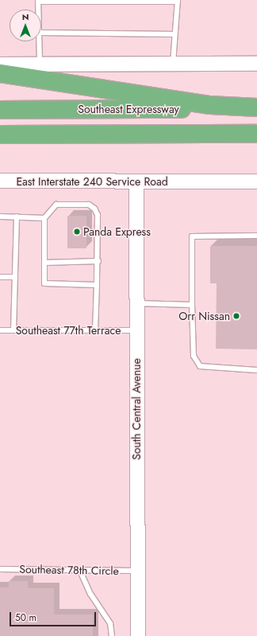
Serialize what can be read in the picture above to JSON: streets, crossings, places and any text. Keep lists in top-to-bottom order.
{
  "streets": {
    "highway": ["Southeast Expressway"],
    "main road": ["East Interstate 240 Service Road", "South Central Avenue"],
    "lane": ["Southeast 77th Terrace", "Southeast 78th Circle"]
  },
  "crossings": [
    ["East Interstate 240 Service Road", "South Central Avenue"],
    ["Southeast 77th Terrace", "South Central Avenue"],
    ["South Central Avenue", "Southeast 78th Circle"]
  ],
  "places": ["Panda Express", "Orr Nissan"],
  "scale_bar": "50 m",
  "north": "top"
}
